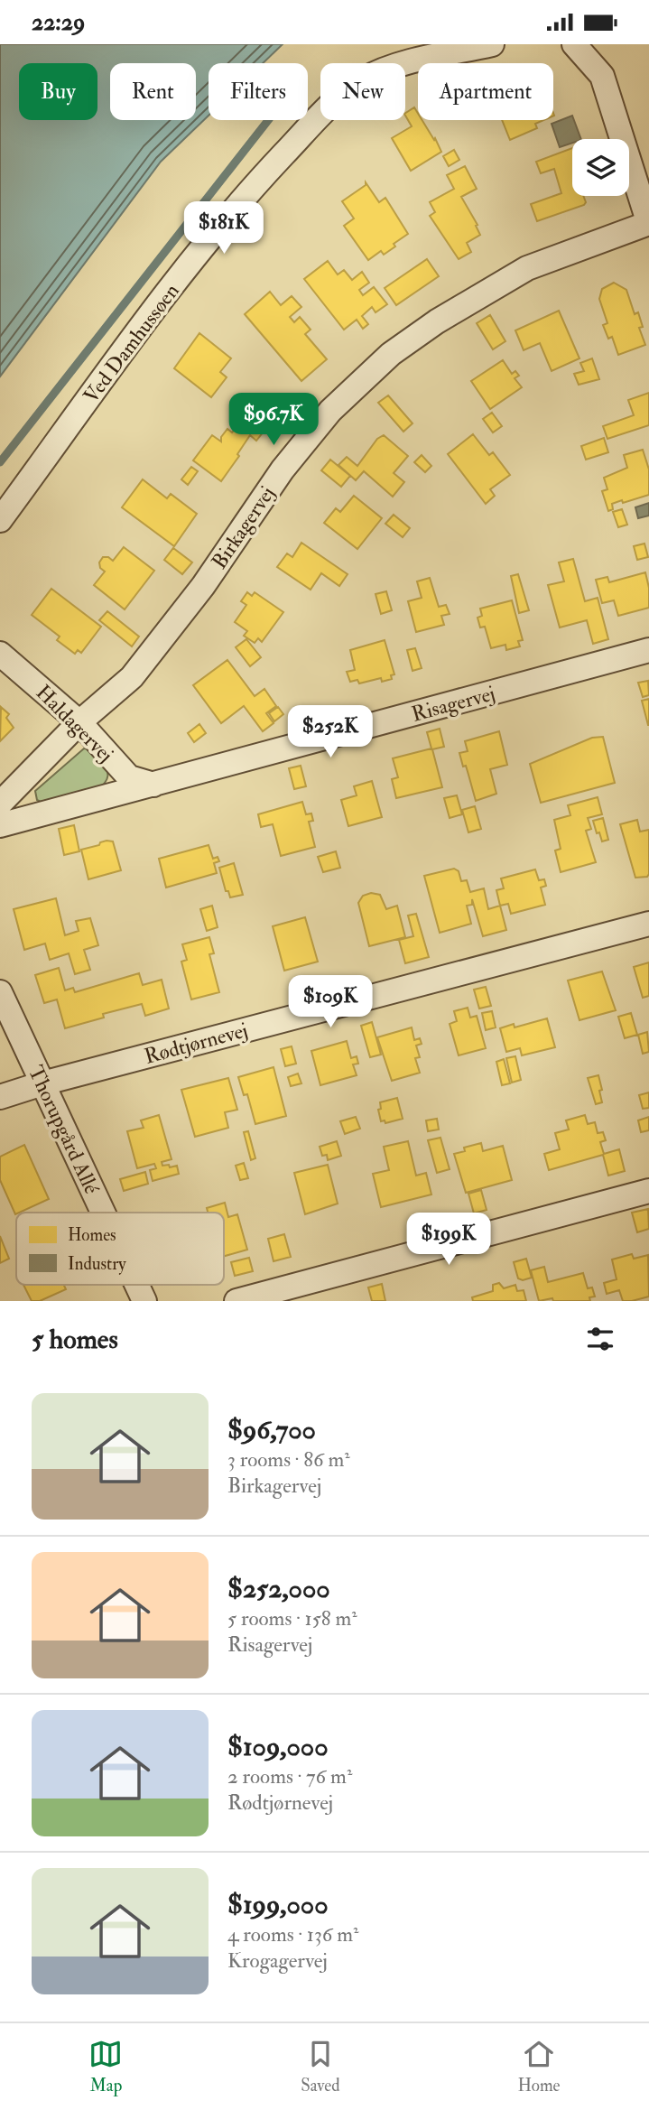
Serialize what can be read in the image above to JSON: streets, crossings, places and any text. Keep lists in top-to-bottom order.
{
  "streets": {
    "street": [
      "Ved Damhussøen",
      "Birkagervej",
      "Risagervej",
      "Haldagervej",
      "Rødtjørnevej",
      "Thorupgård Allé"
    ]
  },
  "crossings": [
    ["Birkagervej", "Haldagervej"],
    ["Risagervej", "Haldagervej"],
    ["Rødtjørnevej", "Thorupgård Allé"]
  ],
  "legend": ["Homes", "Industry"],
  "page": {
    "status": "22:29",
    "chip": [
      "Buy",
      "Rent",
      "Filters",
      "New",
      "Apartment"
    ],
    "price": [
      "$181K",
      "$96.7K",
      "$252K",
      "$109K",
      "$199K"
    ],
    "heading": "5 homes",
    "list": [
      {
        "name": "$96,700",
        "note": "3 rooms · 86 m² · Birkagervej"
      },
      {
        "name": "$252,000",
        "note": "5 rooms · 158 m² · Risagervej"
      },
      {
        "name": "$109,000",
        "note": "2 rooms · 76 m² · Rødtjørnevej"
      },
      {
        "name": "$199,000",
        "note": "4 rooms · 136 m² · Krogagervej"
      }
    ],
    "tabs": ["Map", "Saved", "Home"]
  }
}
